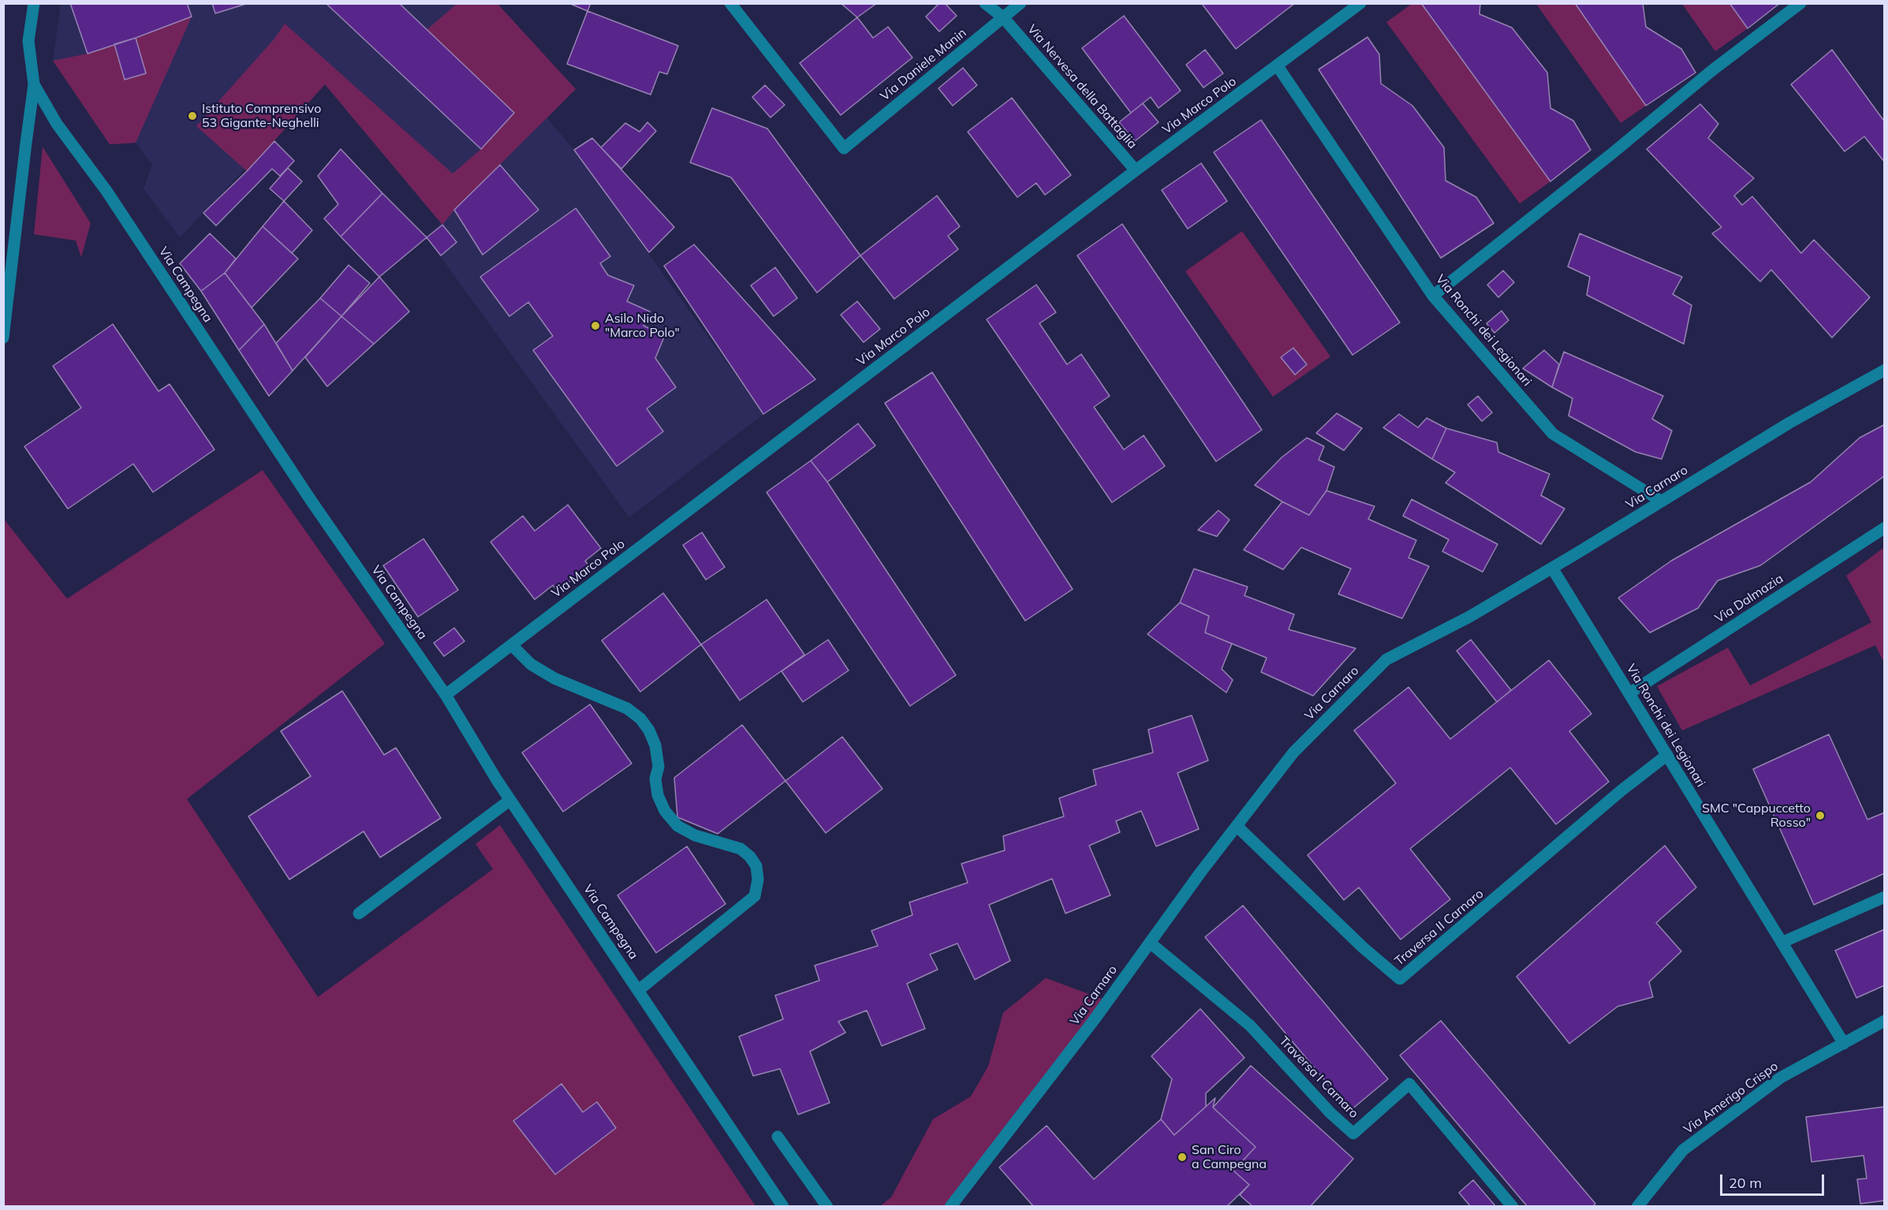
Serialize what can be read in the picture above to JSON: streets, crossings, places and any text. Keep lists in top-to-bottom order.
{
  "streets": {
    "street": [
      "Via Daniele Manin",
      "Via Nervesa della Battaglia",
      "Via Marco Polo",
      "Via Campegna",
      "Via Ronchi dei Legionari",
      "Via Carnaro",
      "Via Dalmazia",
      "Traversa II Carnaro",
      "Traversa I Carnaro",
      "Via Amerigo Crispo"
    ]
  },
  "crossings": [
    ["Via Daniele Manin", "Via Nervesa della Battaglia"],
    ["Via Nervesa della Battaglia", "Via Marco Polo"],
    ["Via Marco Polo", "Via Campegna"],
    ["Via Marco Polo", "Via Ronchi dei Legionari"],
    ["Via Ronchi dei Legionari", "Via Carnaro"],
    ["Via Ronchi dei Legionari", "Via Dalmazia"],
    ["Via Ronchi dei Legionari", "Traversa II Carnaro"],
    ["Via Ronchi dei Legionari", "Via Amerigo Crispo"],
    ["Via Carnaro", "Traversa II Carnaro"],
    ["Via Carnaro", "Traversa I Carnaro"]
  ],
  "places": [
    "Istituto Comprensivo 53 Gigante-Neghelli",
    "Asilo Nido \"Marco Polo\"",
    "SMC \"Cappuccetto Rosso\"",
    "San Ciro a Campegna"
  ],
  "scale_bar": "20 m"
}
